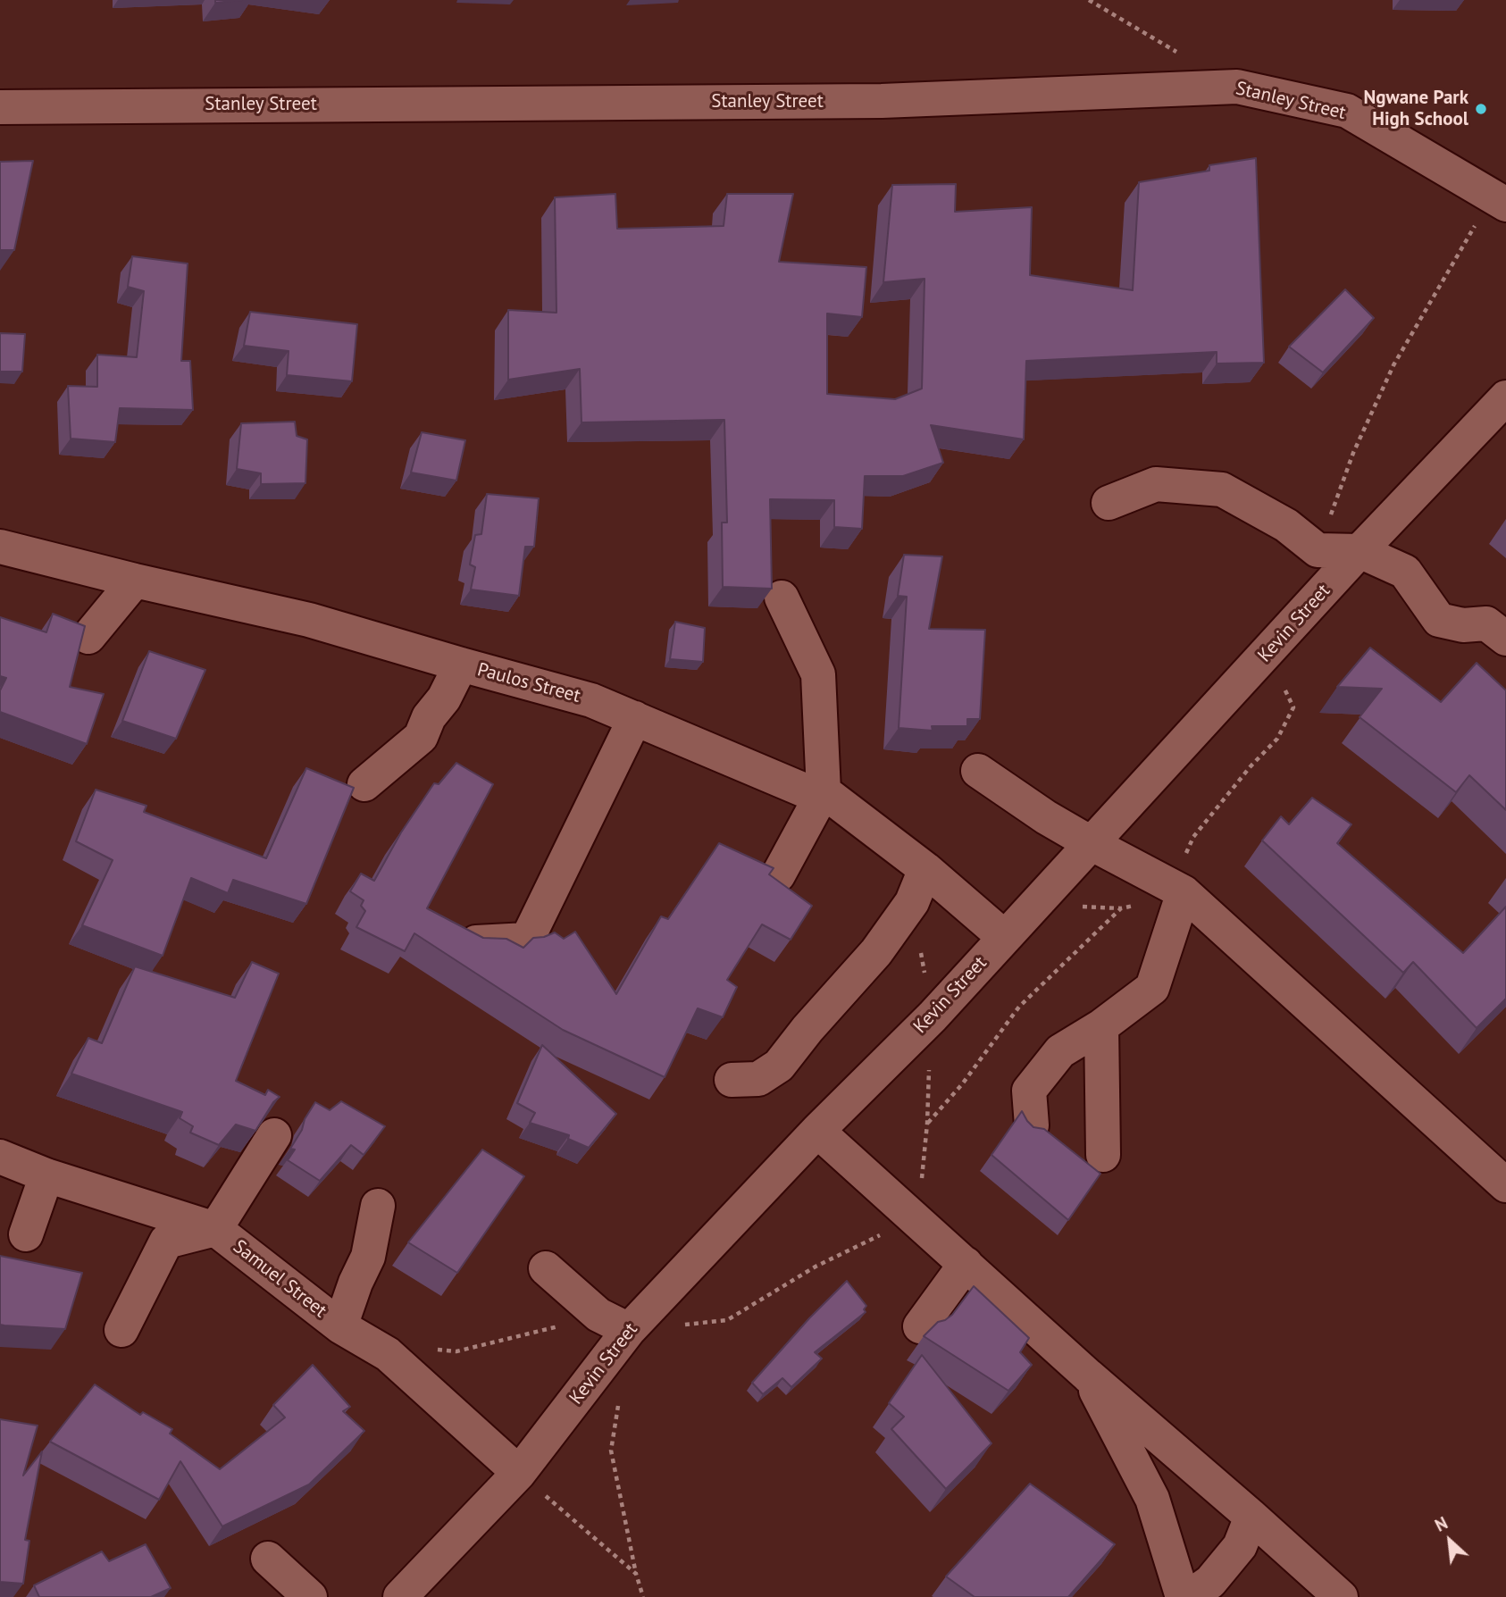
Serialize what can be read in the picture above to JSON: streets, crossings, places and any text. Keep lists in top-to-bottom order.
{
  "streets": {
    "street": [
      "Stanley Street",
      "Kevin Street",
      "Paulos Street",
      "Samuel Street"
    ]
  },
  "crossings": [
    ["Kevin Street", "Paulos Street"],
    ["Kevin Street", "Samuel Street"]
  ],
  "places": ["Ngwane Park High School"],
  "north": "top left"
}
